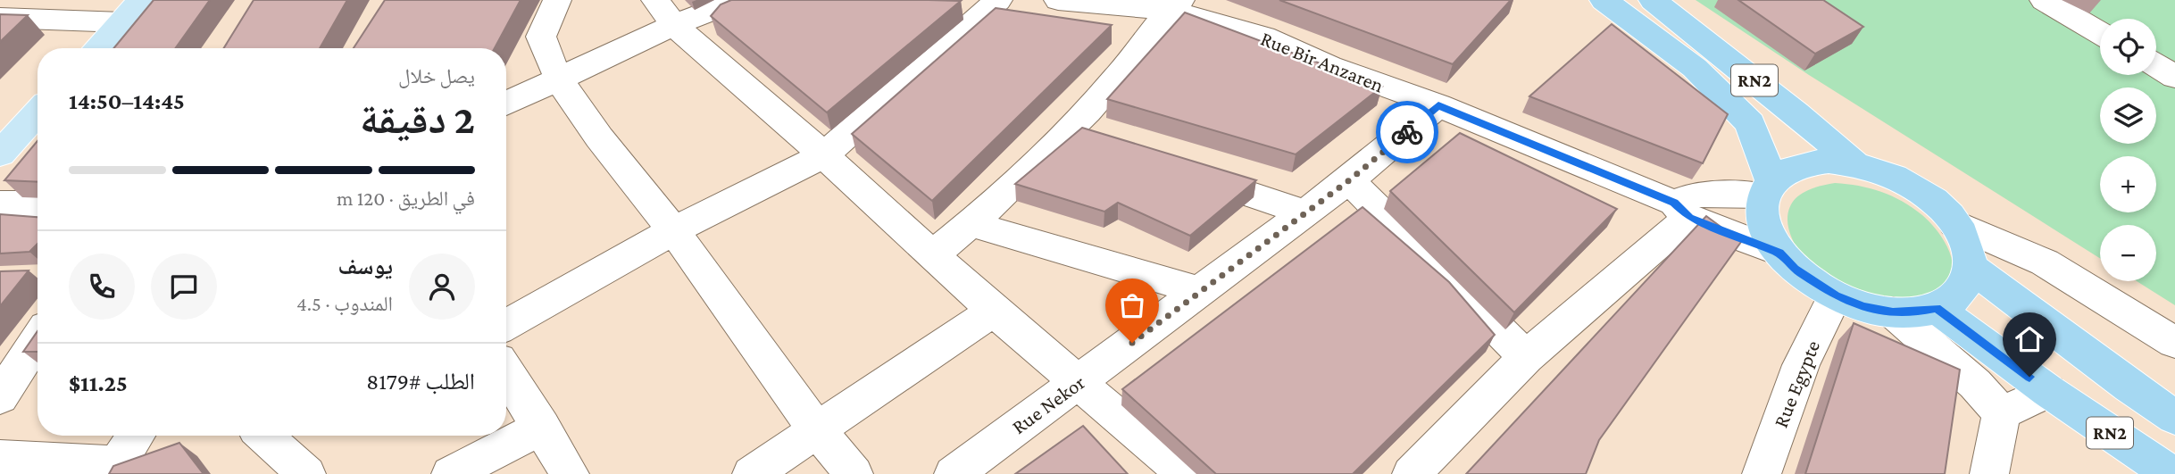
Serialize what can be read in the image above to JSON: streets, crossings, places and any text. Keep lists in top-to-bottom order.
{
  "streets": {
    "highway": ["RN2"],
    "street": ["Rue Bir Anzaren", "Rue Egypte", "Rue Nekor"]
  },
  "crossings": [
    ["Rue Bir Anzaren", "RN2"],
    ["Rue Bir Anzaren", "Rue Egypte"],
    ["Rue Bir Anzaren", "Rue Nekor"],
    ["RN2", "Rue Egypte"]
  ],
  "page": {
    "map_buttons": ["+", "−"],
    "heading": ["2 دقيقة", "يصل خلال", "14:45–14:50"],
    "panel": [
      "يوسف",
      "المندوب · 4.5",
      "الطلب #8179",
      "$11.25"
    ],
    "bar": "في الطريق · 120 m"
  }
}
